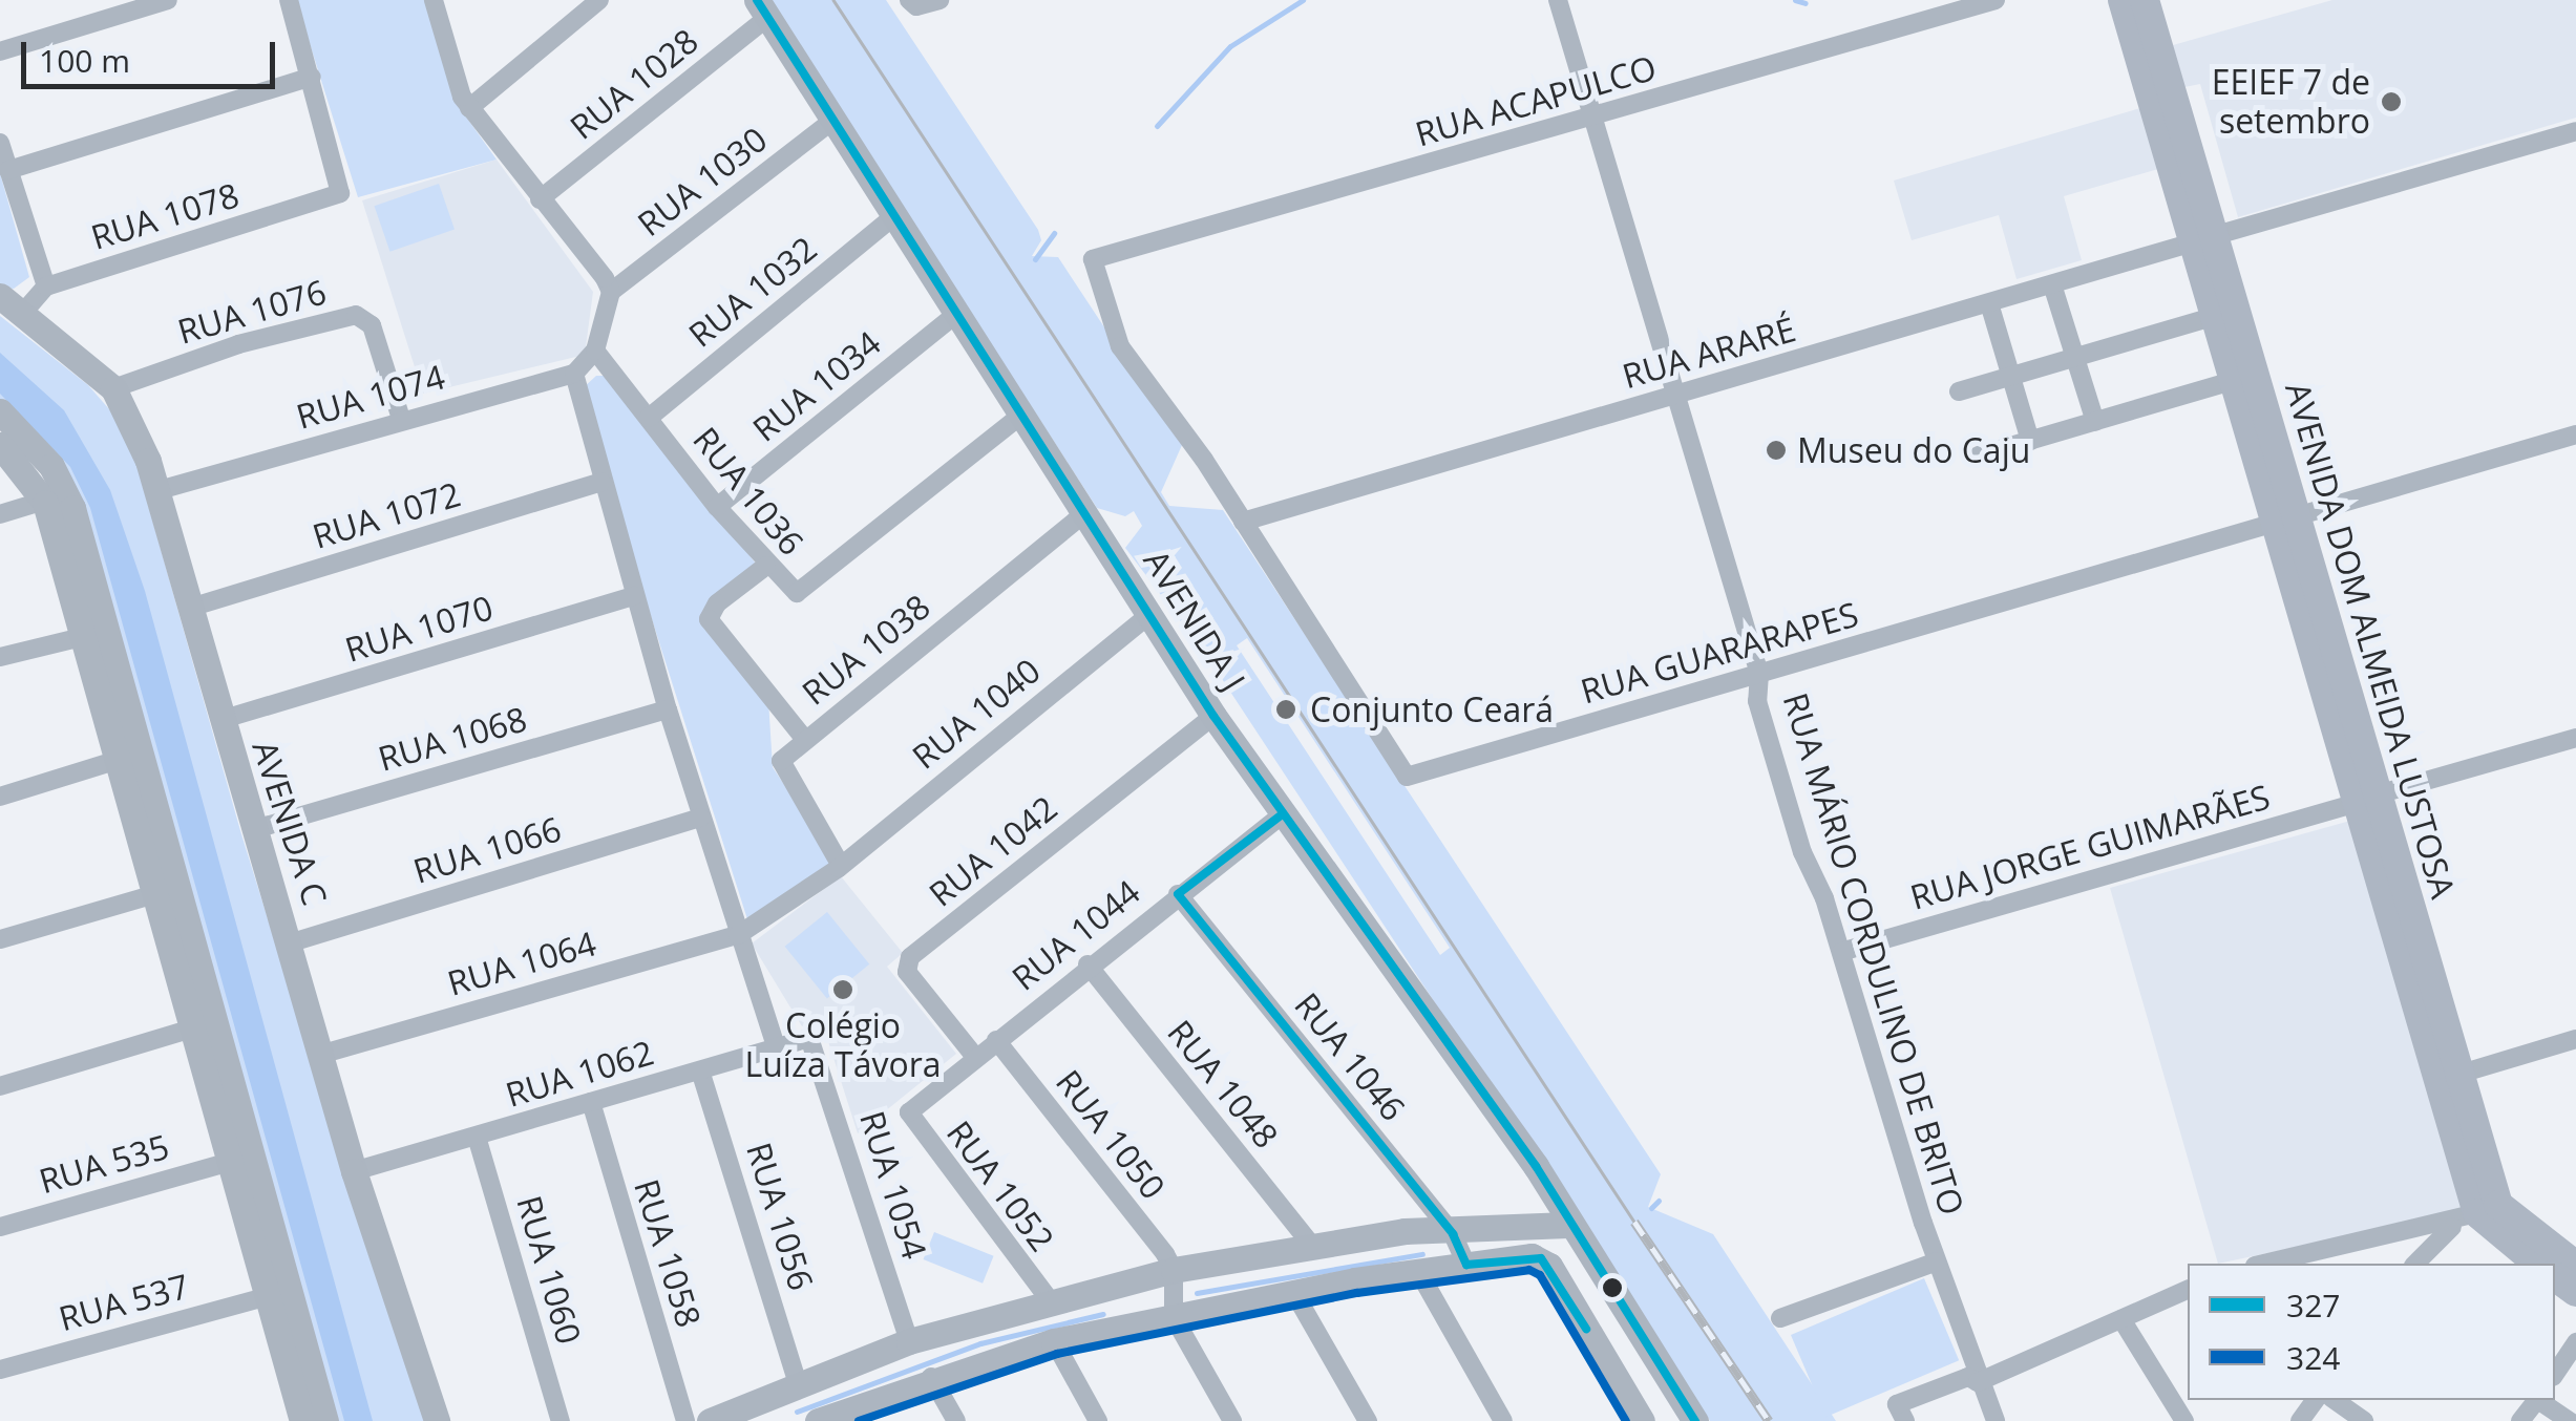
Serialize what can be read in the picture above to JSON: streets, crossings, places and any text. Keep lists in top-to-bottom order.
{
  "streets": {
    "main road": ["AVENIDA DOM ALMEIDA LUSTOSA"],
    "street": [
      "RUA 1028",
      "RUA ACAPULCO",
      "RUA 1030",
      "RUA 1078",
      "RUA 1032",
      "RUA 1076",
      "RUA ARARÉ",
      "RUA 1034",
      "RUA 1074",
      "RUA 1036",
      "RUA 1072",
      "AVENIDA J",
      "RUA 1070",
      "RUA 1038",
      "RUA GUARARAPES",
      "RUA 1040",
      "RUA 1068",
      "AVENIDA C",
      "RUA JORGE GUIMARÃES",
      "RUA 1066",
      "RUA 1042",
      "RUA 1044",
      "RUA MÁRIO CORDULINO DE BRITO",
      "RUA 1064",
      "RUA 1046",
      "RUA 1062",
      "RUA 1048",
      "RUA 1050",
      "RUA 535",
      "RUA 1054",
      "RUA 1052",
      "RUA 1056",
      "RUA 1058",
      "RUA 1060",
      "RUA 537"
    ]
  },
  "crossings": [
    ["RUA 1028", "AVENIDA J"],
    ["RUA ACAPULCO", "RUA GUARARAPES"],
    ["RUA ACAPULCO", "RUA MÁRIO CORDULINO DE BRITO"],
    ["RUA 1030", "AVENIDA J"],
    ["RUA 1032", "RUA 1036"],
    ["RUA 1032", "AVENIDA J"],
    ["RUA 1076", "RUA 1074"],
    ["RUA 1076", "AVENIDA C"],
    ["RUA ARARÉ", "AVENIDA DOM ALMEIDA LUSTOSA"],
    ["RUA ARARÉ", "RUA GUARARAPES"],
    ["RUA ARARÉ", "RUA MÁRIO CORDULINO DE BRITO"],
    ["RUA 1034", "RUA 1036"],
    ["RUA 1034", "AVENIDA J"],
    ["RUA 1074", "AVENIDA C"],
    ["RUA 1036", "AVENIDA J"],
    ["RUA 1072", "AVENIDA C"],
    ["AVENIDA J", "RUA 1038"],
    ["AVENIDA J", "RUA 1040"],
    ["AVENIDA J", "RUA 1042"],
    ["AVENIDA J", "RUA 1044"],
    ["RUA 1070", "AVENIDA C"],
    ["AVENIDA DOM ALMEIDA LUSTOSA", "RUA GUARARAPES"],
    ["AVENIDA DOM ALMEIDA LUSTOSA", "RUA JORGE GUIMARÃES"],
    ["RUA 1038", "RUA 1040"],
    ["RUA GUARARAPES", "RUA MÁRIO CORDULINO DE BRITO"],
    ["RUA 1040", "RUA 1064"],
    ["RUA 1068", "AVENIDA C"],
    ["AVENIDA C", "RUA 1066"],
    ["AVENIDA C", "RUA 1064"],
    ["AVENIDA C", "RUA 1062"],
    ["RUA JORGE GUIMARÃES", "RUA MÁRIO CORDULINO DE BRITO"],
    ["RUA 1042", "RUA 1044"],
    ["RUA 1044", "RUA 1046"],
    ["RUA 1044", "RUA 1048"],
    ["RUA 1044", "RUA 1050"],
    ["RUA 1044", "RUA 1052"],
    ["RUA 1062", "RUA 1054"],
    ["RUA 1062", "RUA 1056"],
    ["RUA 1062", "RUA 1058"],
    ["RUA 1062", "RUA 1060"]
  ],
  "places": [
    "EEIEF 7 de setembro",
    "Museu do Caju",
    "Conjunto Ceará",
    "Colégio Luíza Távora"
  ],
  "lines": ["transit line 327", "transit line 324"],
  "legend": ["327", "324"],
  "scale_bar": "100 m"
}
